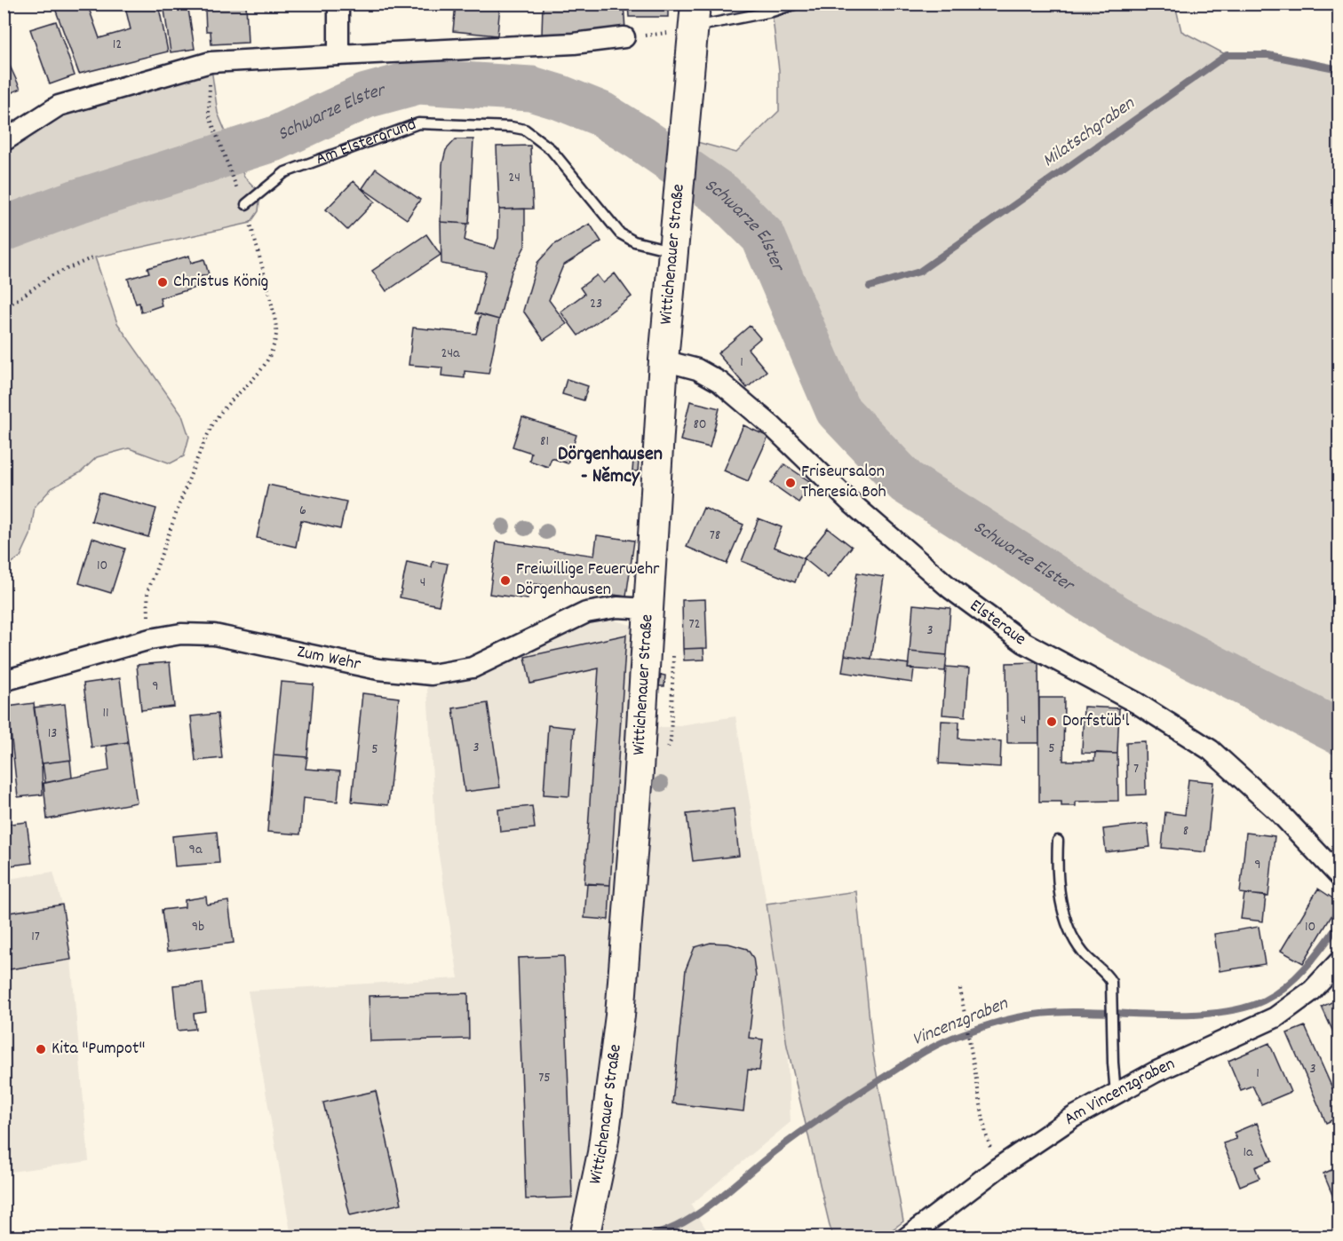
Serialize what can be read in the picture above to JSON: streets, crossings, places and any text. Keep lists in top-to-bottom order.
{
  "streets": {
    "main road": ["Wittichenauer Straße"],
    "street": ["Elsteraue", "Zum Wehr", "Am Vincenzgraben"],
    "lane": ["Am Elstergrund"]
  },
  "crossings": [
    ["Am Elstergrund", "Wittichenauer Straße"],
    ["Wittichenauer Straße", "Elsteraue"],
    ["Wittichenauer Straße", "Zum Wehr"]
  ],
  "districts": ["Dörgenhausen - Němcy"],
  "water": ["Schwarze Elster", "Milatschgraben", "Vincenzgraben"],
  "places": [
    "Christus König",
    "Friseursalon Theresia Boh",
    "Freiwillige Feuerwehr Dörgenhausen",
    "Dorfstüb'l",
    "Kita \"Pumpot\""
  ],
  "house_numbers": [
    "12",
    "24",
    "23",
    "24a",
    "1",
    "80",
    "81",
    "6",
    "78",
    "10",
    "4",
    "72",
    "3",
    "9",
    "11",
    "4",
    "13",
    "3",
    "5",
    "5",
    "7",
    "8",
    "9a",
    "9",
    "9b",
    "10",
    "17",
    "3",
    "1",
    "75",
    "1a"
  ]
}
